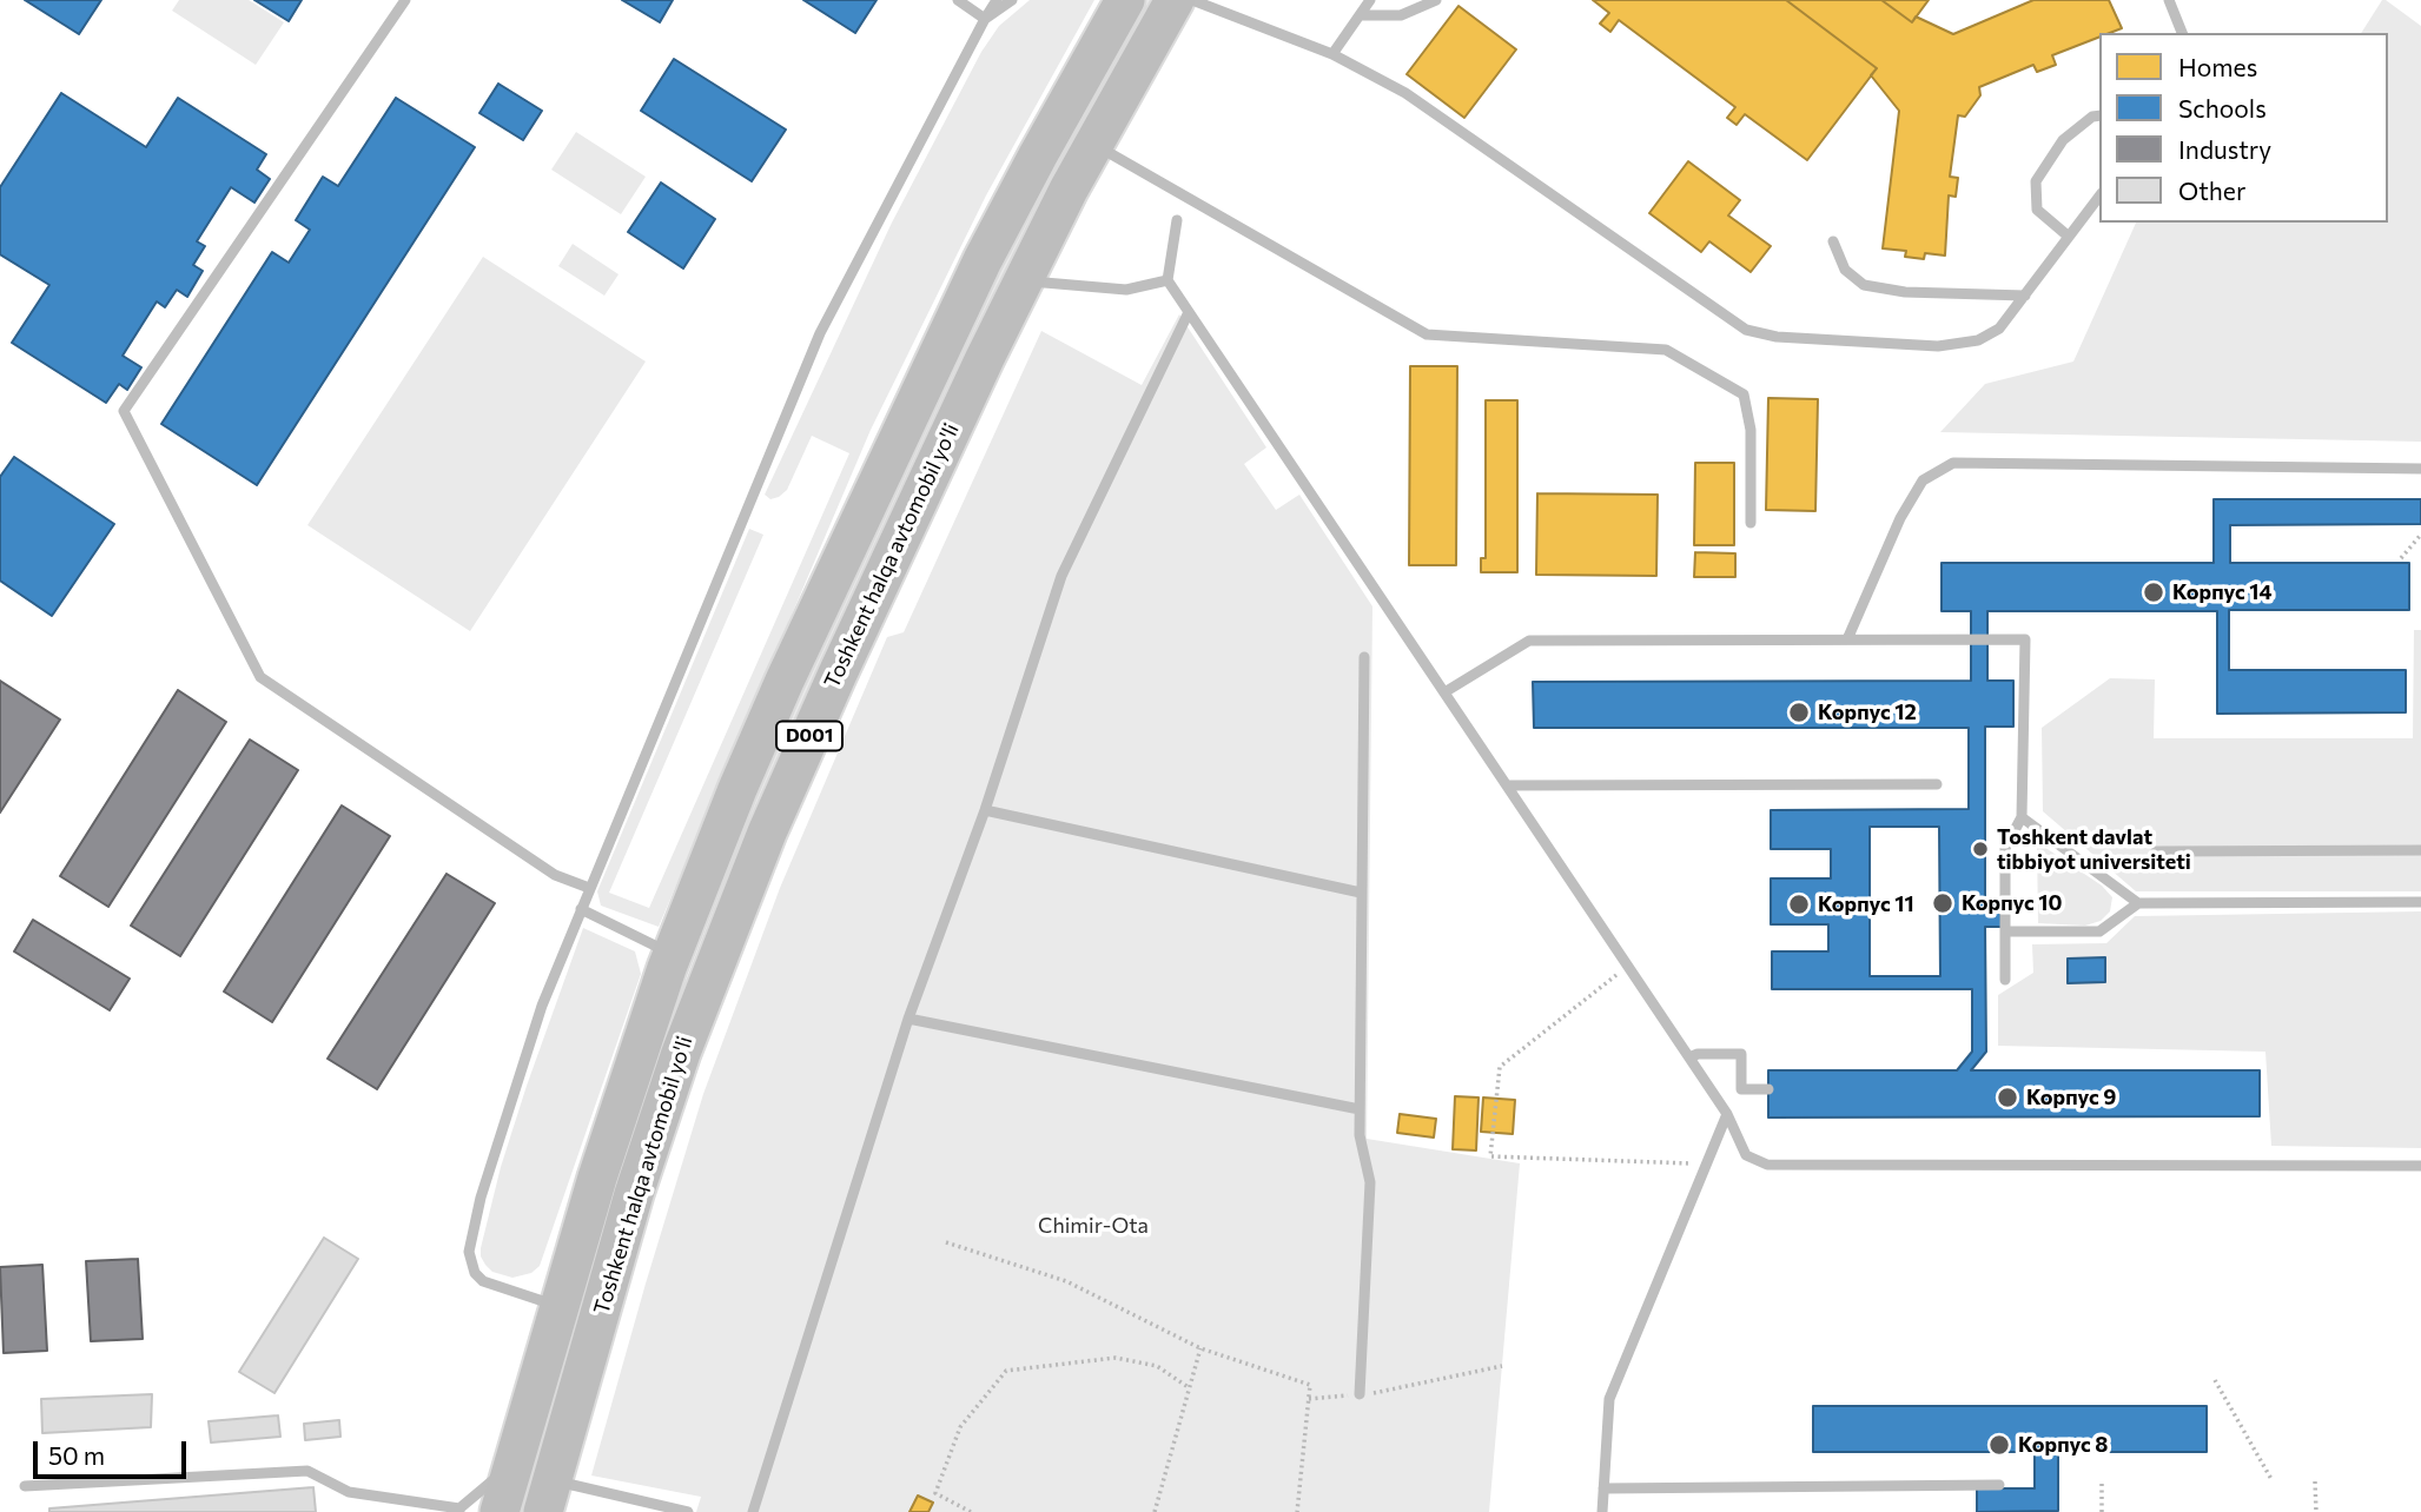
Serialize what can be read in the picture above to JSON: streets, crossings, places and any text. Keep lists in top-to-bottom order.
{
  "streets": {
    "highway": ["Toshkent halqa avtomobil yo'li", "D001"]
  },
  "parks": ["Chimir-Ota"],
  "places": [
    "Корпус 14",
    "Корпус 12",
    "Toshkent davlat tibbiyot universiteti",
    "Корпус 10",
    "Корпус 11",
    "Корпус 9",
    "Корпус 8"
  ],
  "legend": [
    "Homes",
    "Schools",
    "Industry",
    "Other"
  ],
  "scale_bar": "50 m"
}
